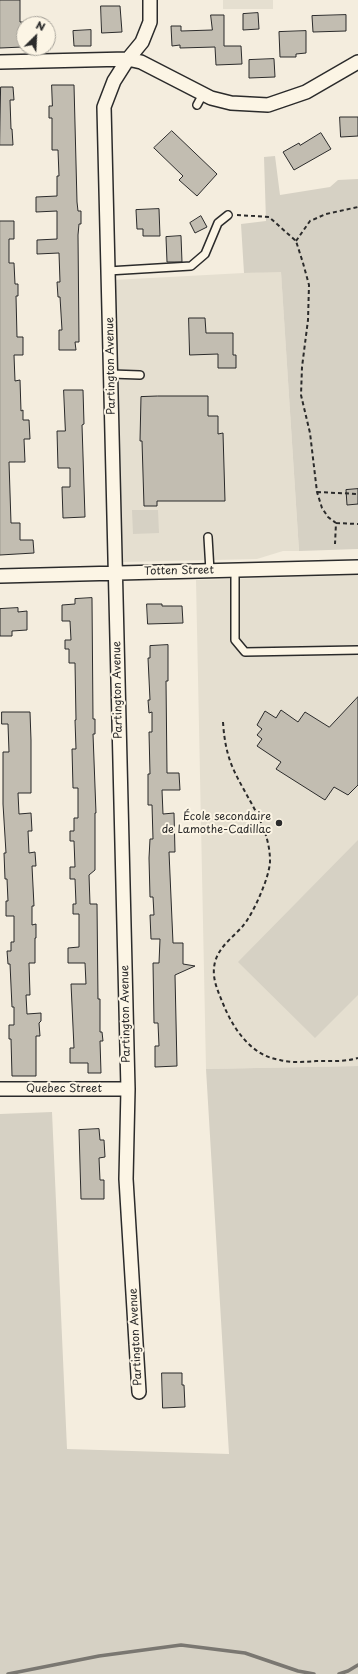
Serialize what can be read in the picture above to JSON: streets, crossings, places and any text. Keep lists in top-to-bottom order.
{
  "streets": {
    "street": ["Partington Avenue", "Totten Street", "Quebec Street"]
  },
  "crossings": [
    ["Partington Avenue", "Totten Street"],
    ["Partington Avenue", "Quebec Street"]
  ],
  "places": ["École secondaire de Lamothe-Cadillac"],
  "north": "top right"
}
